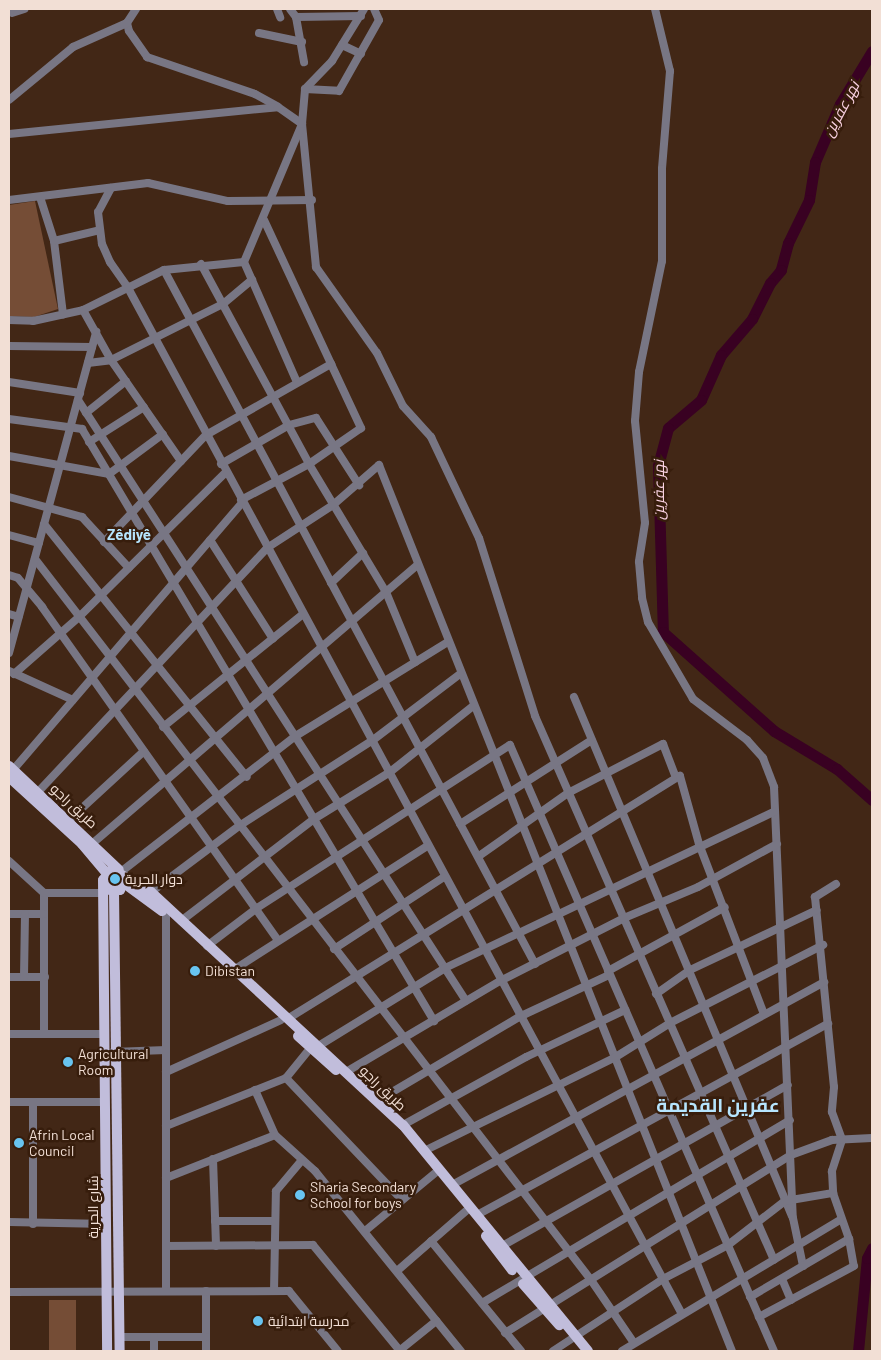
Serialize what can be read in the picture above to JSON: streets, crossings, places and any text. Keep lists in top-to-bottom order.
{
  "streets": {
    "main road": ["طريق راجو", "شارع الحرية"]
  },
  "crossings": [
    ["طريق راجو", "شارع الحرية"]
  ],
  "districts": ["Zêdiyê", "عفرين القديمة"],
  "water": ["نهر عفرين"],
  "places": [
    "دوار الحرية",
    "Dibistan",
    "Agricultural Room",
    "Afrin Local Council",
    "Sharia Secondary School for boys",
    "مدرسة ابتدائية"
  ]
}
